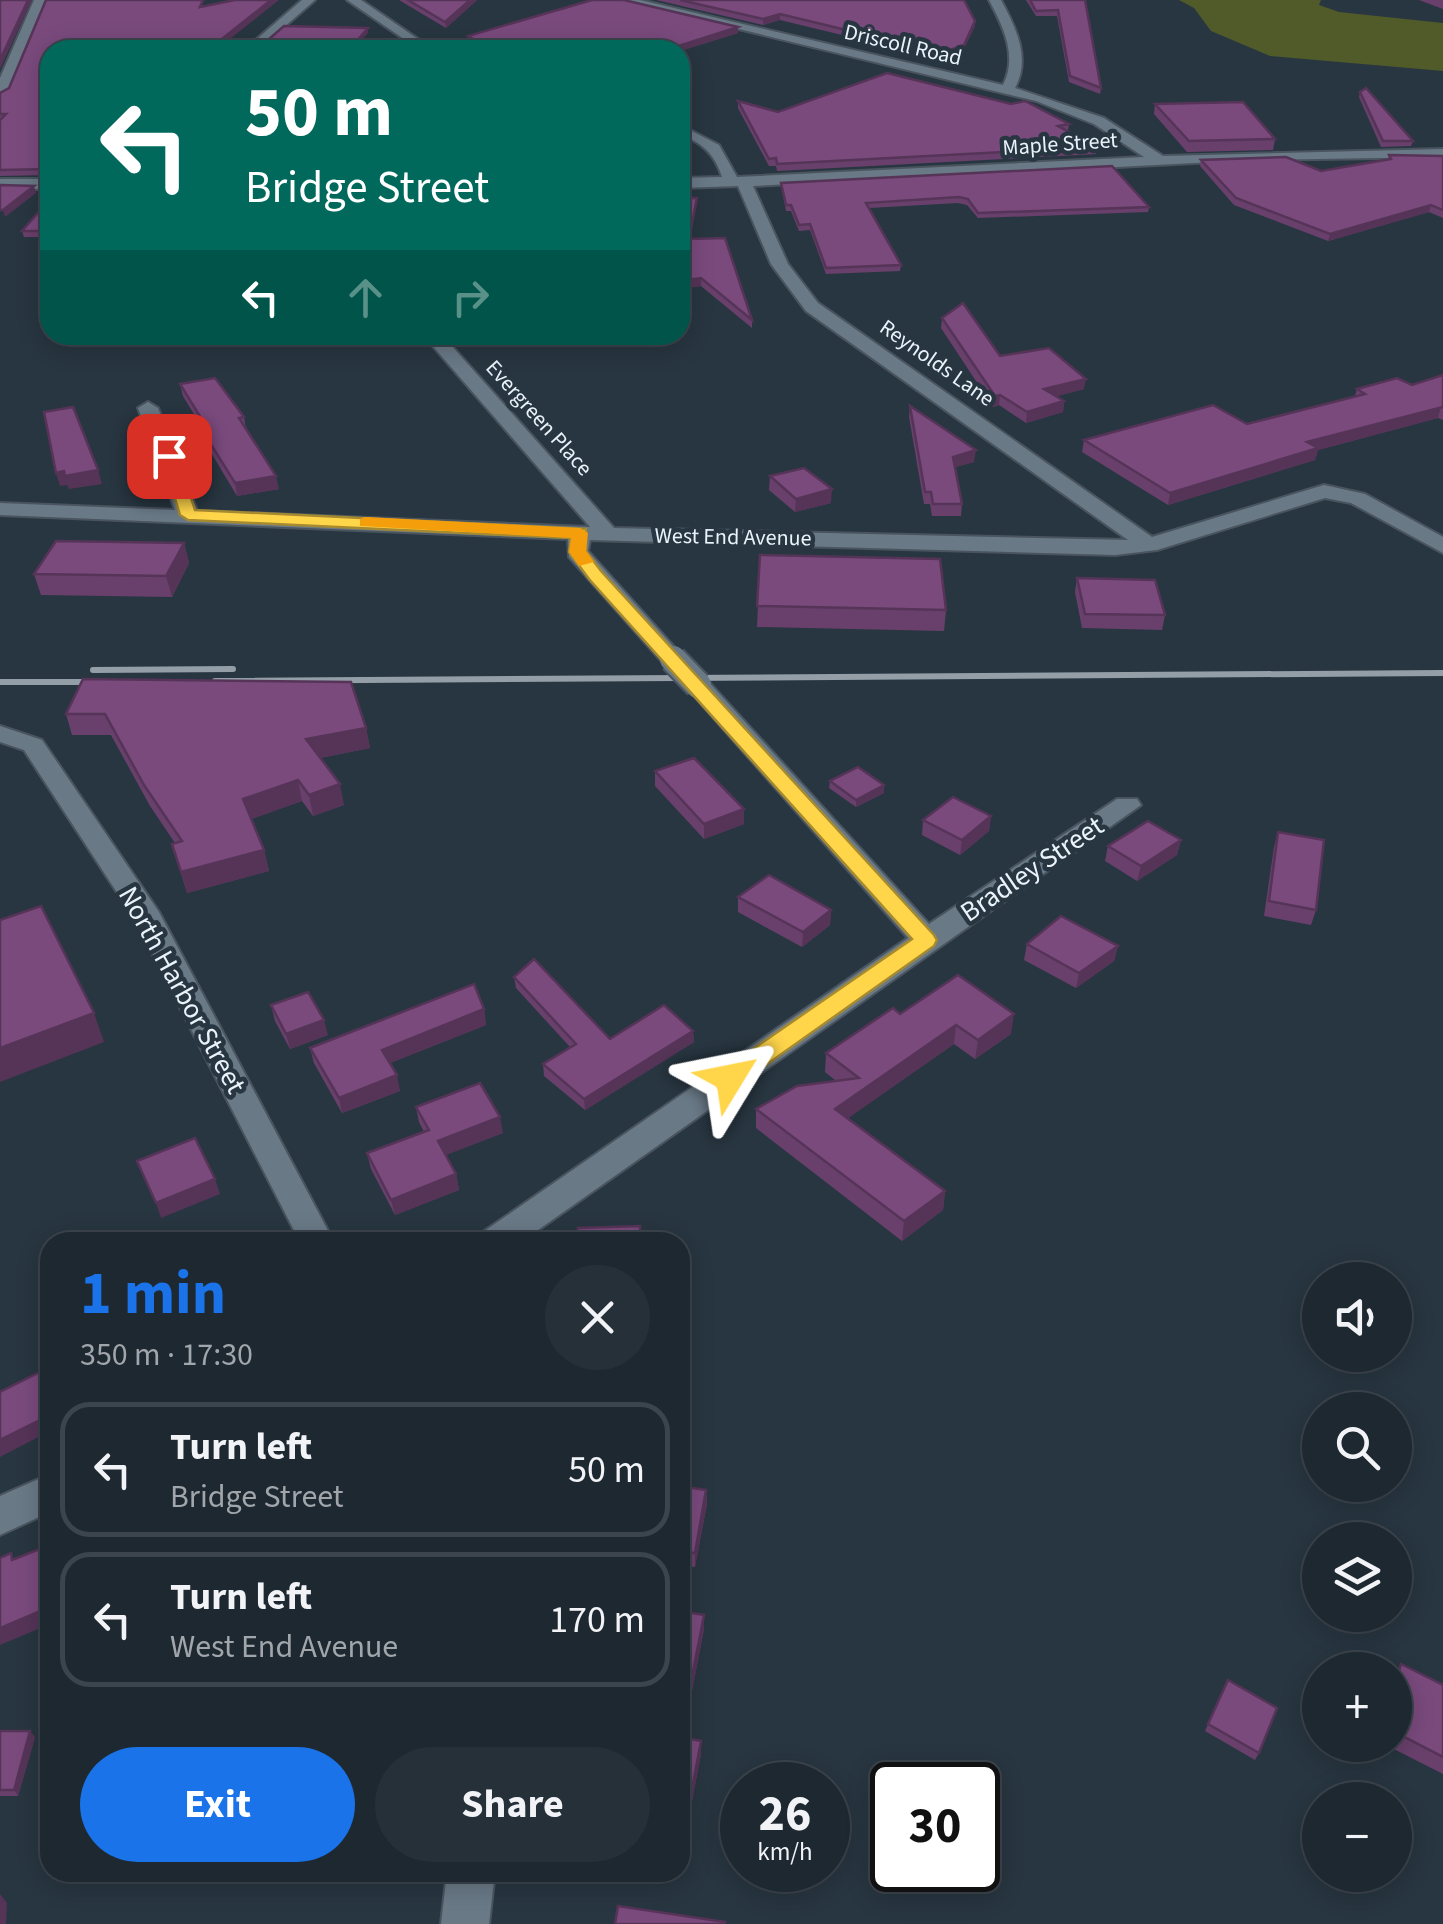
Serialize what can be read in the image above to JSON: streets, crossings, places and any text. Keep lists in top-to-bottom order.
{
  "streets": {
    "street": [
      "Driscoll Road",
      "Maple Street",
      "Reynolds Lane",
      "Evergreen Place",
      "West End Avenue",
      "Bradley Street",
      "North Harbor Street"
    ]
  },
  "crossings": [
    ["Driscoll Road", "Maple Street"],
    ["Maple Street", "Reynolds Lane"],
    ["Reynolds Lane", "West End Avenue"],
    ["Evergreen Place", "West End Avenue"]
  ],
  "page": {
    "turn": ["50 m", "Bridge Street"],
    "heading": ["1 min", "350 m · 17:30"],
    "map_buttons": ["+", "−"],
    "list": [
      {
        "name": "Turn left",
        "note": "Bridge Street",
        "value": "50 m"
      },
      {
        "name": "Turn left",
        "note": "West End Avenue",
        "value": "170 m"
      }
    ],
    "buttons": ["Exit", "Share"],
    "speed": "26 km/h",
    "limit": "30"
  }
}
